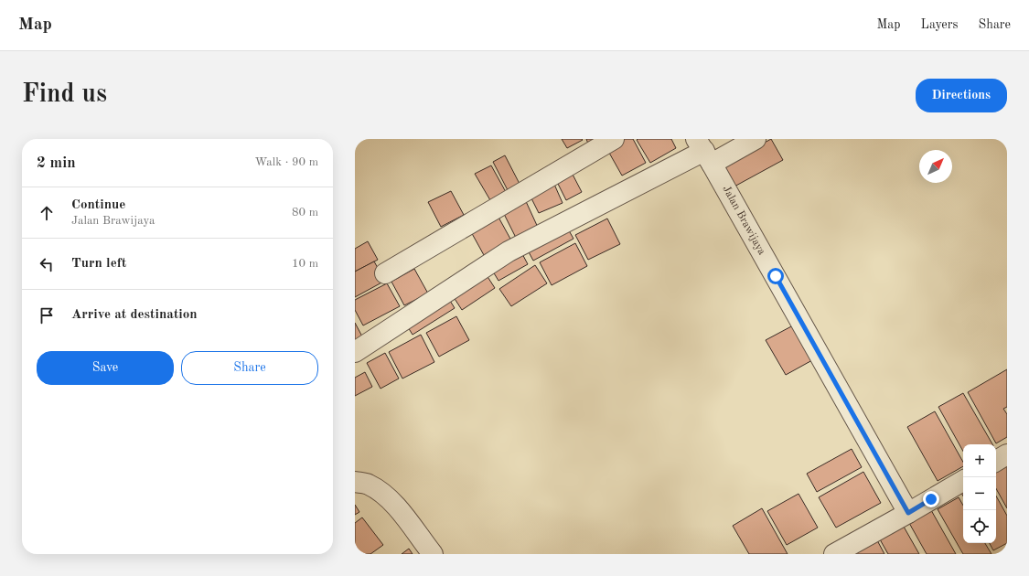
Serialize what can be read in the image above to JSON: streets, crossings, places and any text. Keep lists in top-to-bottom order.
{
  "streets": {
    "street": ["Jalan Brawijaya"]
  },
  "north": "top right",
  "page": {
    "header": "Map",
    "nav": ["Map", "Layers", "Share"],
    "buttons": [
      "Directions",
      ["Save", "Share"]
    ],
    "title": "Find us",
    "heading": ["2 min", "Walk · 90 m"],
    "list": [
      ["Continue", "Jalan Brawijaya", "80 m"],
      ["Turn left", "10 m"],
      "Arrive at destination"
    ],
    "map_buttons": ["+", "−"]
  }
}
